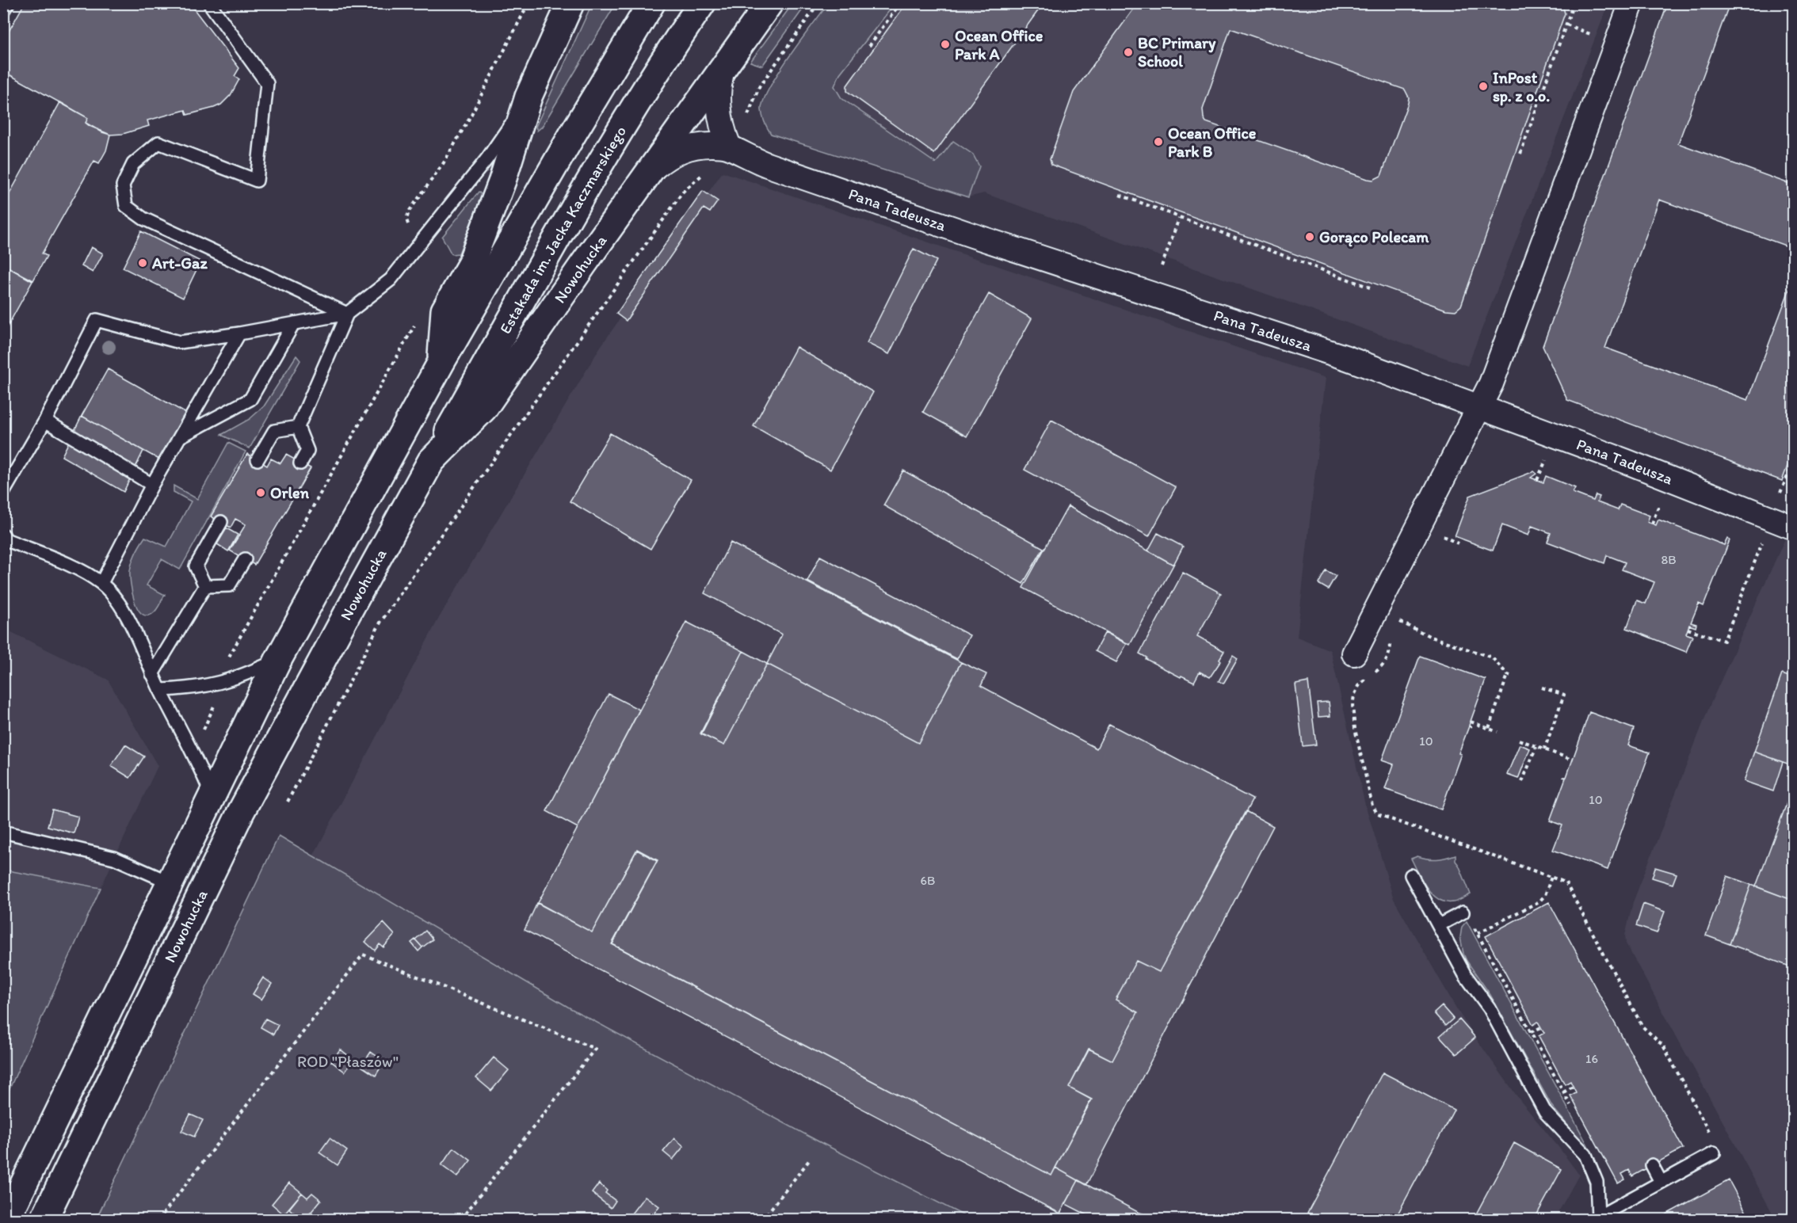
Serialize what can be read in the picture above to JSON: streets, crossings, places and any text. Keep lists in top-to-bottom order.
{
  "streets": {
    "main road": ["Estakada im. Jacka Kaczmarskiego", "Nowohucka"],
    "street": ["Pana Tadeusza"]
  },
  "crossings": [
    ["Pana Tadeusza", "Nowohucka"],
    ["Estakada im. Jacka Kaczmarskiego", "Nowohucka"]
  ],
  "parks": ["ROD \"Płaszów\""],
  "places": [
    "Ocean Office Park A",
    "BC Primary School",
    "InPost sp. z o.o.",
    "Ocean Office Park B",
    "Gorąco Polecam",
    "Art-Gaz",
    "Orlen"
  ],
  "house_numbers": [
    "8B",
    "10",
    "10",
    "6B",
    "16"
  ]
}
